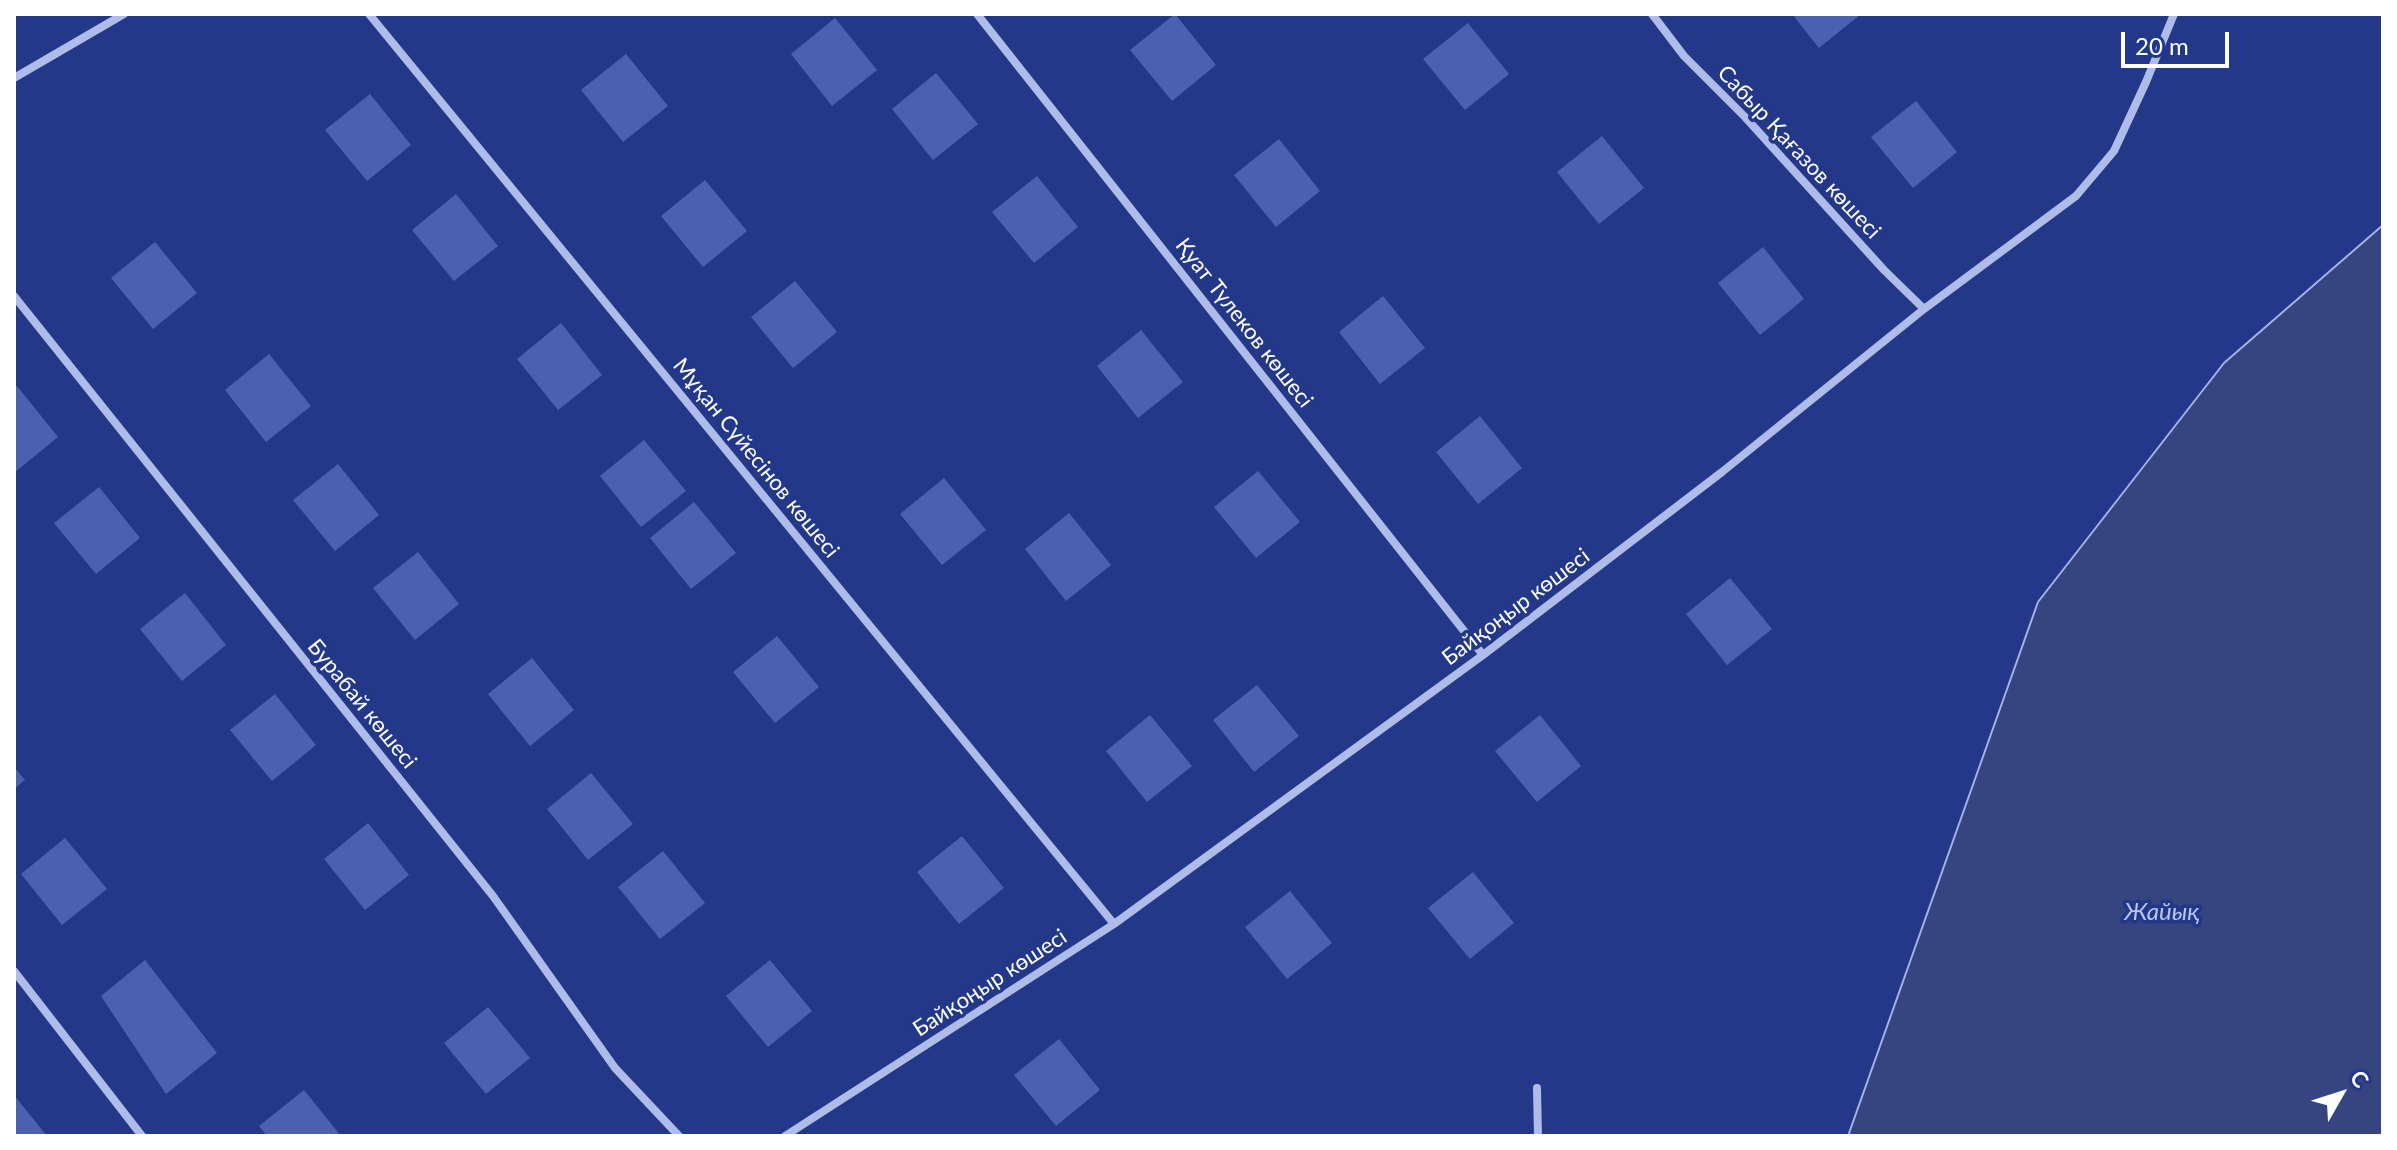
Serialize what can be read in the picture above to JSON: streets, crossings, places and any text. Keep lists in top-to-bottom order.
{
  "streets": {
    "street": [
      "Сабыр Қағазов көшесі",
      "Қуат Түлеков көшесі",
      "Мұқан Сүйесінов көшесі",
      "Байқоңыр көшесi",
      "Бурабай көшесi"
    ]
  },
  "crossings": [
    ["Сабыр Қағазов көшесі", "Байқоңыр көшесi"],
    ["Қуат Түлеков көшесі", "Байқоңыр көшесi"],
    ["Мұқан Сүйесінов көшесі", "Байқоңыр көшесi"]
  ],
  "water": ["Жайық"],
  "scale_bar": "20 m",
  "north": "top right"
}
